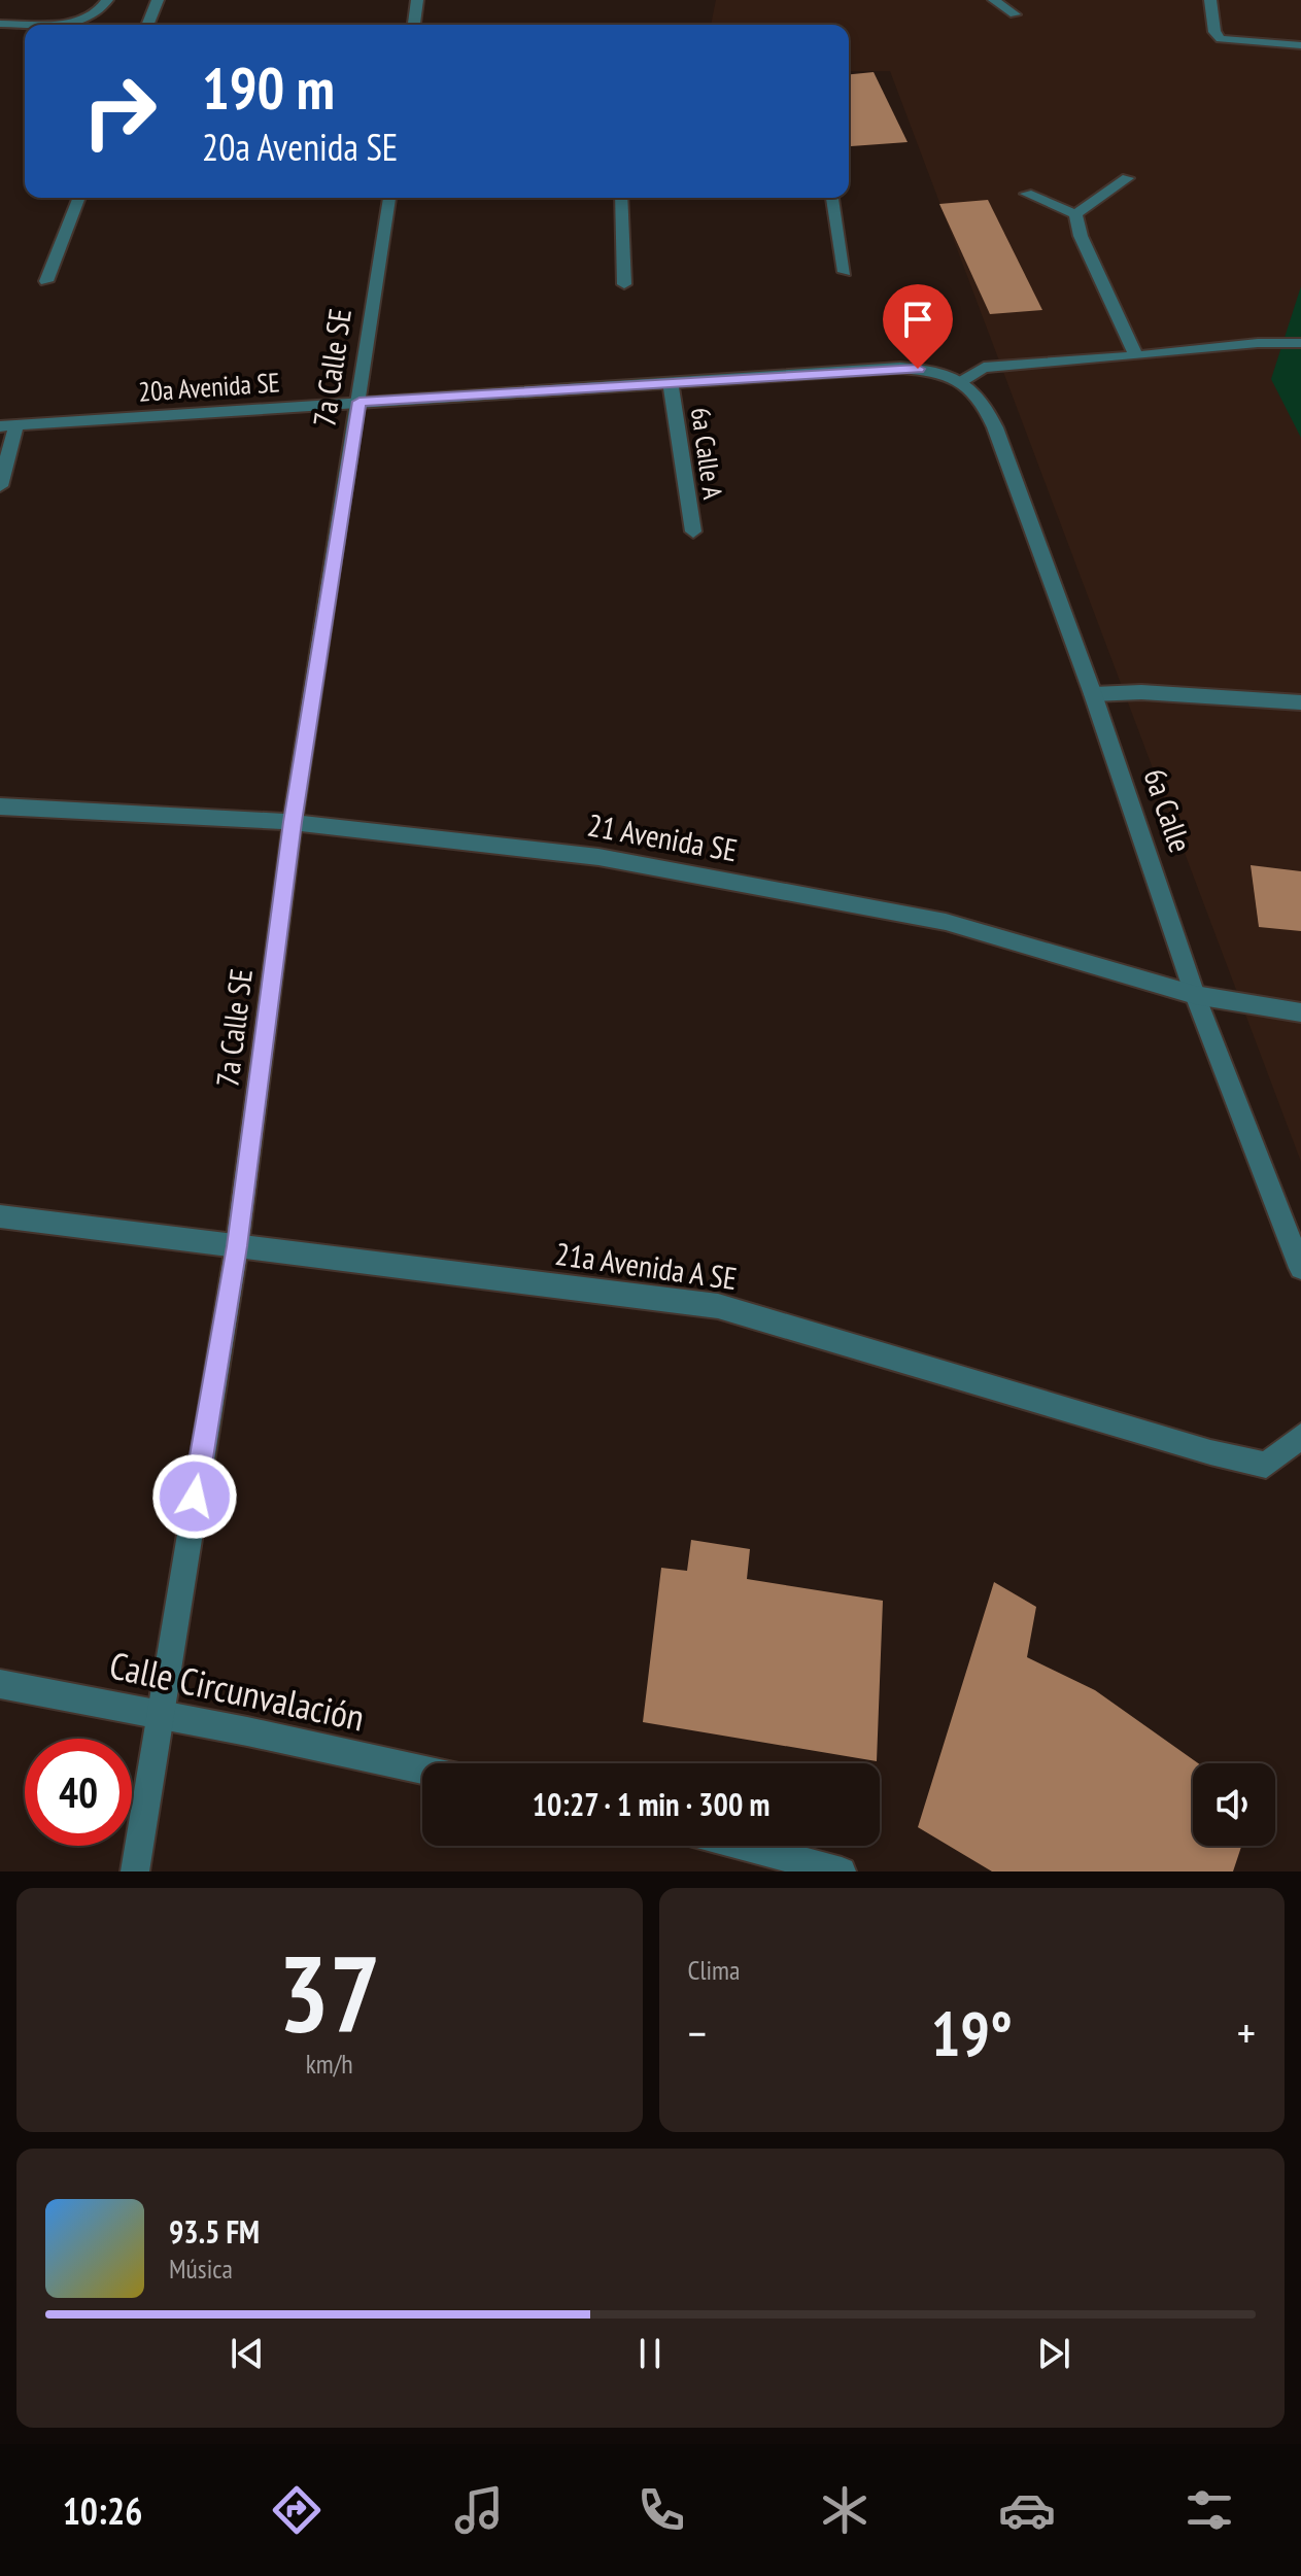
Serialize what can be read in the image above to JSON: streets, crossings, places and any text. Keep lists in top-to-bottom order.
{
  "streets": {
    "street": [
      "7a Calle SE",
      "20a Avenida SE",
      "6a Calle A",
      "6a Calle",
      "21 Avenida SE",
      "21a Avenida A SE",
      "Calle Circunvalación"
    ]
  },
  "crossings": [
    ["7a Calle SE", "20a Avenida SE"],
    ["7a Calle SE", "21 Avenida SE"],
    ["7a Calle SE", "21a Avenida A SE"],
    ["7a Calle SE", "Calle Circunvalación"],
    ["20a Avenida SE", "6a Calle A"],
    ["20a Avenida SE", "6a Calle"],
    ["6a Calle", "21 Avenida SE"]
  ],
  "page": {
    "turn": ["190 m", "20a Avenida SE"],
    "limit": "40",
    "trip": "10:27 · 1 min · 300 m",
    "tile": [
      ["37", "km/h"],
      "Clima"
    ],
    "heat": ["−", "19°", "+"],
    "song": ["93.5 FM", "Música"],
    "tabs": "10:26"
  }
}
